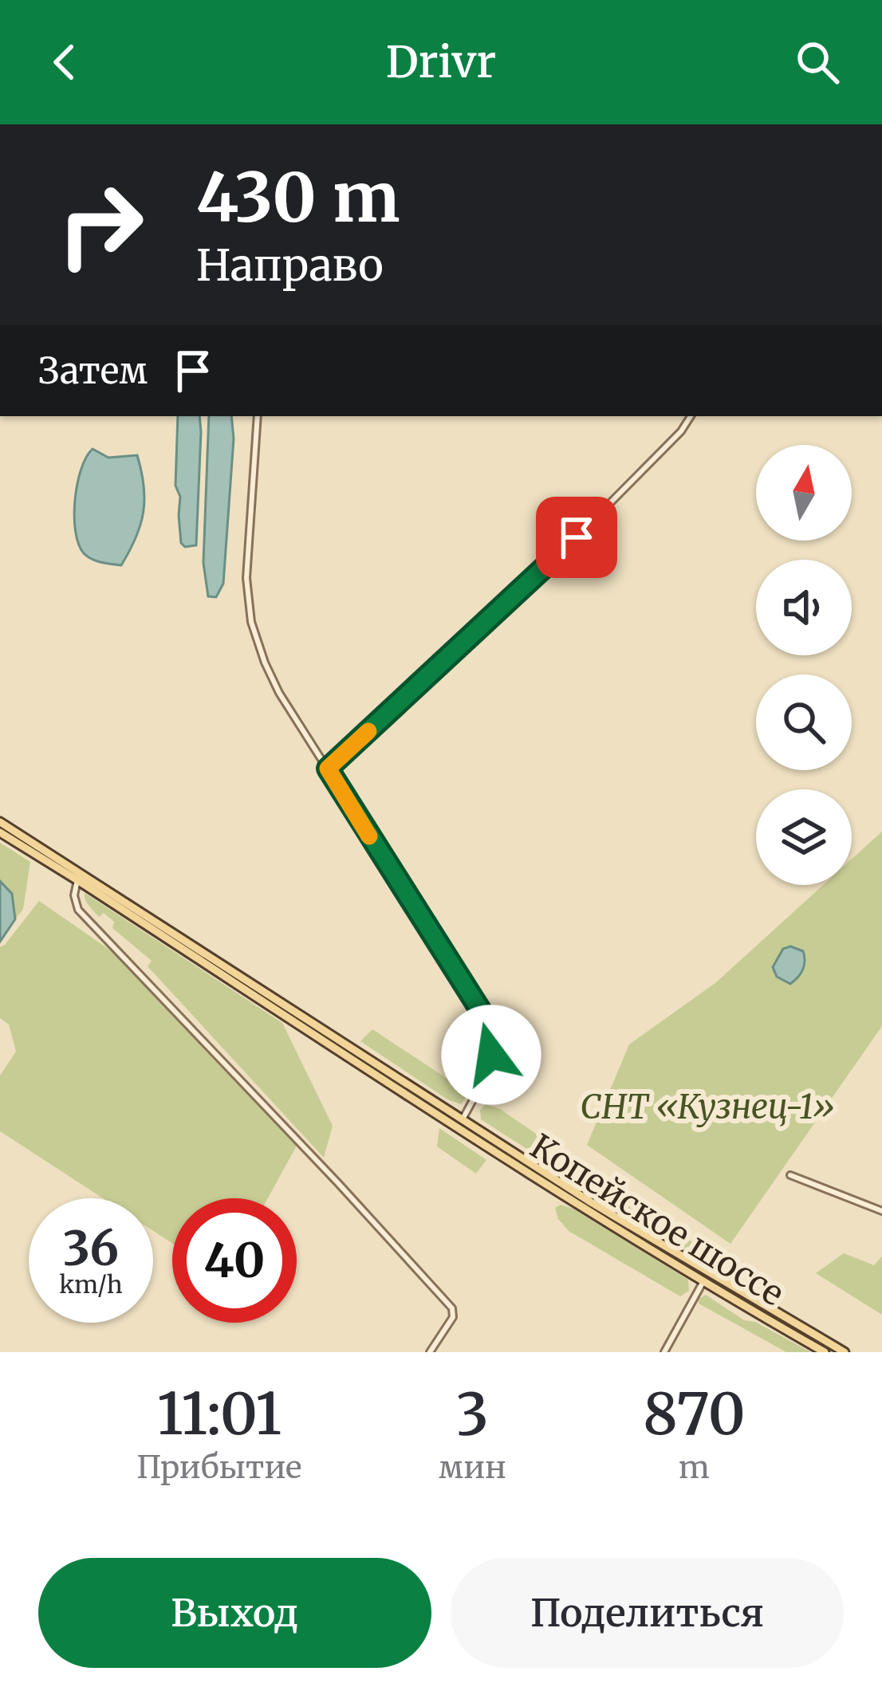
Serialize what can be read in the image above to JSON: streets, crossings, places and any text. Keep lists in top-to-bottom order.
{
  "streets": {
    "main road": ["Копейское шоссе"]
  },
  "parks": ["СНТ «Кузнец-1»"],
  "north": "top",
  "page": {
    "header": "Drivr",
    "turn": ["430 m", "Направо"],
    "then": "Затем",
    "speed": "36 km/h",
    "limit": "40",
    "eta": [
      "11:01",
      "Прибытие",
      "3",
      "мин",
      "870",
      "m"
    ],
    "buttons": ["Выход", "Поделиться"]
  }
}
